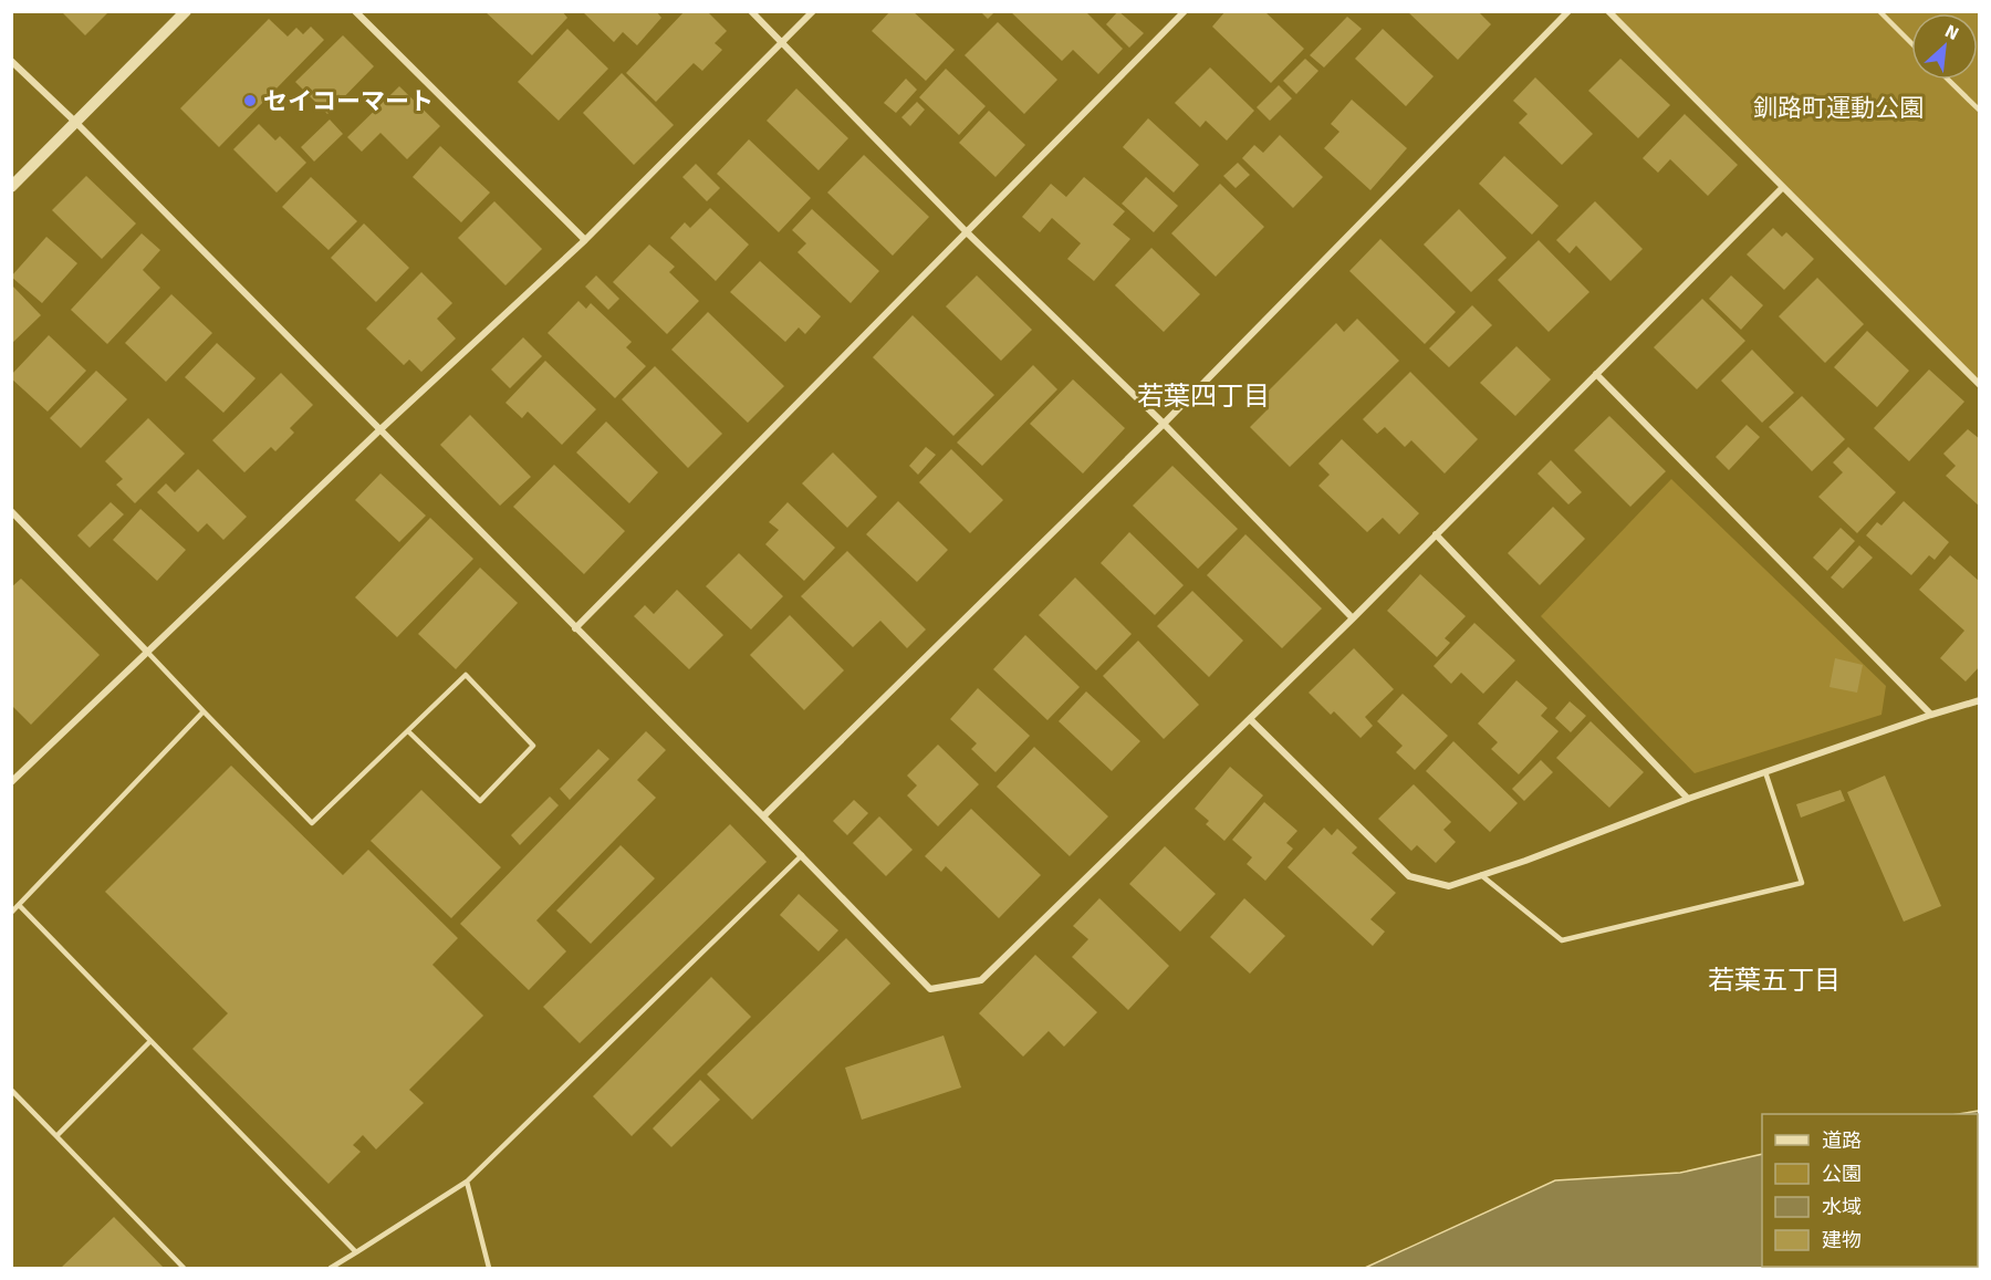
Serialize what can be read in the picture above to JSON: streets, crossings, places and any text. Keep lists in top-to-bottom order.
{
  "districts": ["若葉四丁目", "若葉五丁目"],
  "parks": ["釧路町運動公園"],
  "places": ["セイコーマート"],
  "legend": [
    "道路",
    "公園",
    "水域",
    "建物"
  ],
  "north": "top right"
}
